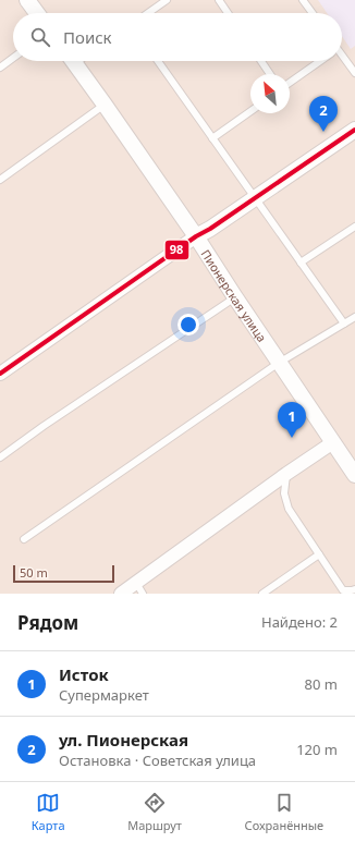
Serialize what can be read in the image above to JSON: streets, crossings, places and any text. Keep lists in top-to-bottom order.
{
  "streets": {
    "street": ["Пионерская улица"]
  },
  "lines": ["transit line 98"],
  "scale_bar": "50 m",
  "north": "top left",
  "page": {
    "search": "Поиск",
    "pins": ["2", "1"],
    "scale": "50 m",
    "heading": ["Рядом", "Найдено: 2"],
    "list": [
      {
        "mark": "1",
        "name": "Исток",
        "note": "Супермаркет",
        "value": "80 m"
      },
      {
        "mark": "2",
        "name": "ул. Пионерская",
        "note": "Остановка · Советская улица",
        "value": "120 m"
      }
    ],
    "nav": ["Карта", "Маршрут", "Сохранённые"]
  }
}
